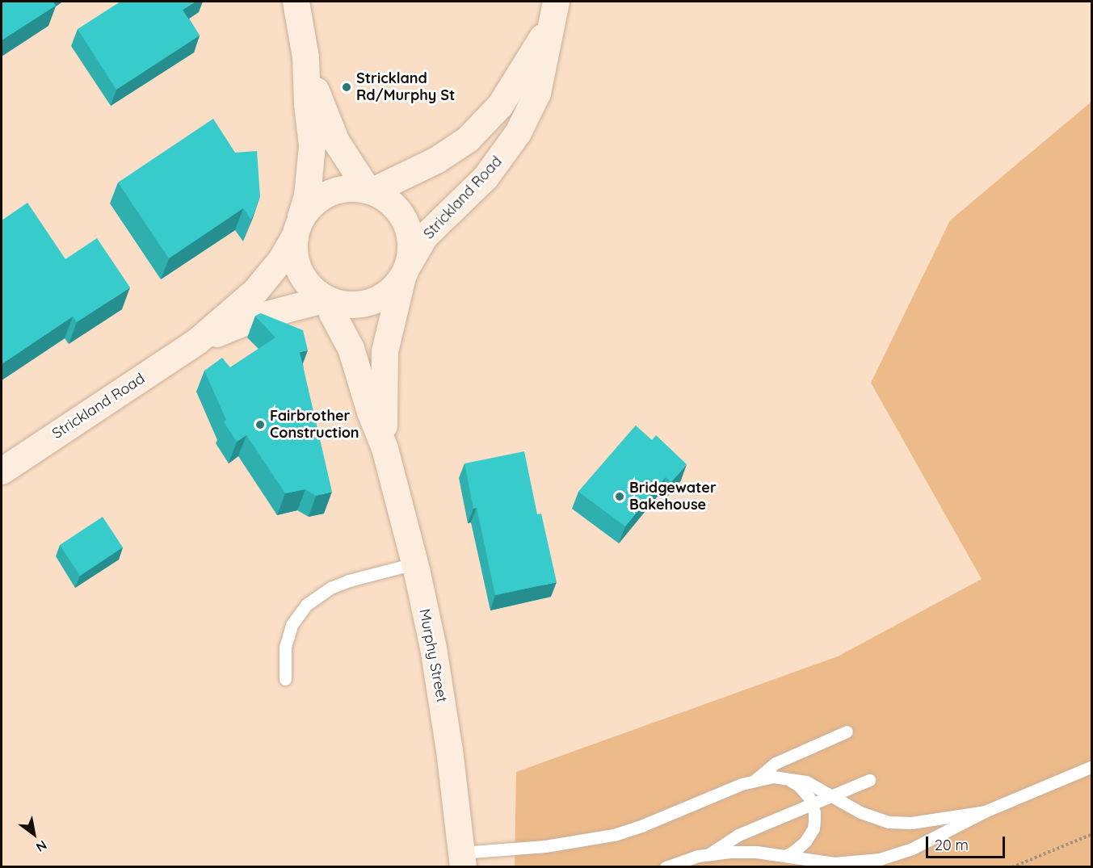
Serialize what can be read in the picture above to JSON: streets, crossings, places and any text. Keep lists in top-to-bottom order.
{
  "streets": {
    "street": ["Strickland Road", "Murphy Street"]
  },
  "crossings": [
    ["Strickland Road", "Murphy Street"]
  ],
  "places": ["Strickland Rd/Murphy St", "Fairbrother Construction", "Bridgewater Bakehouse"],
  "scale_bar": "20 m",
  "north": "bottom right"
}
